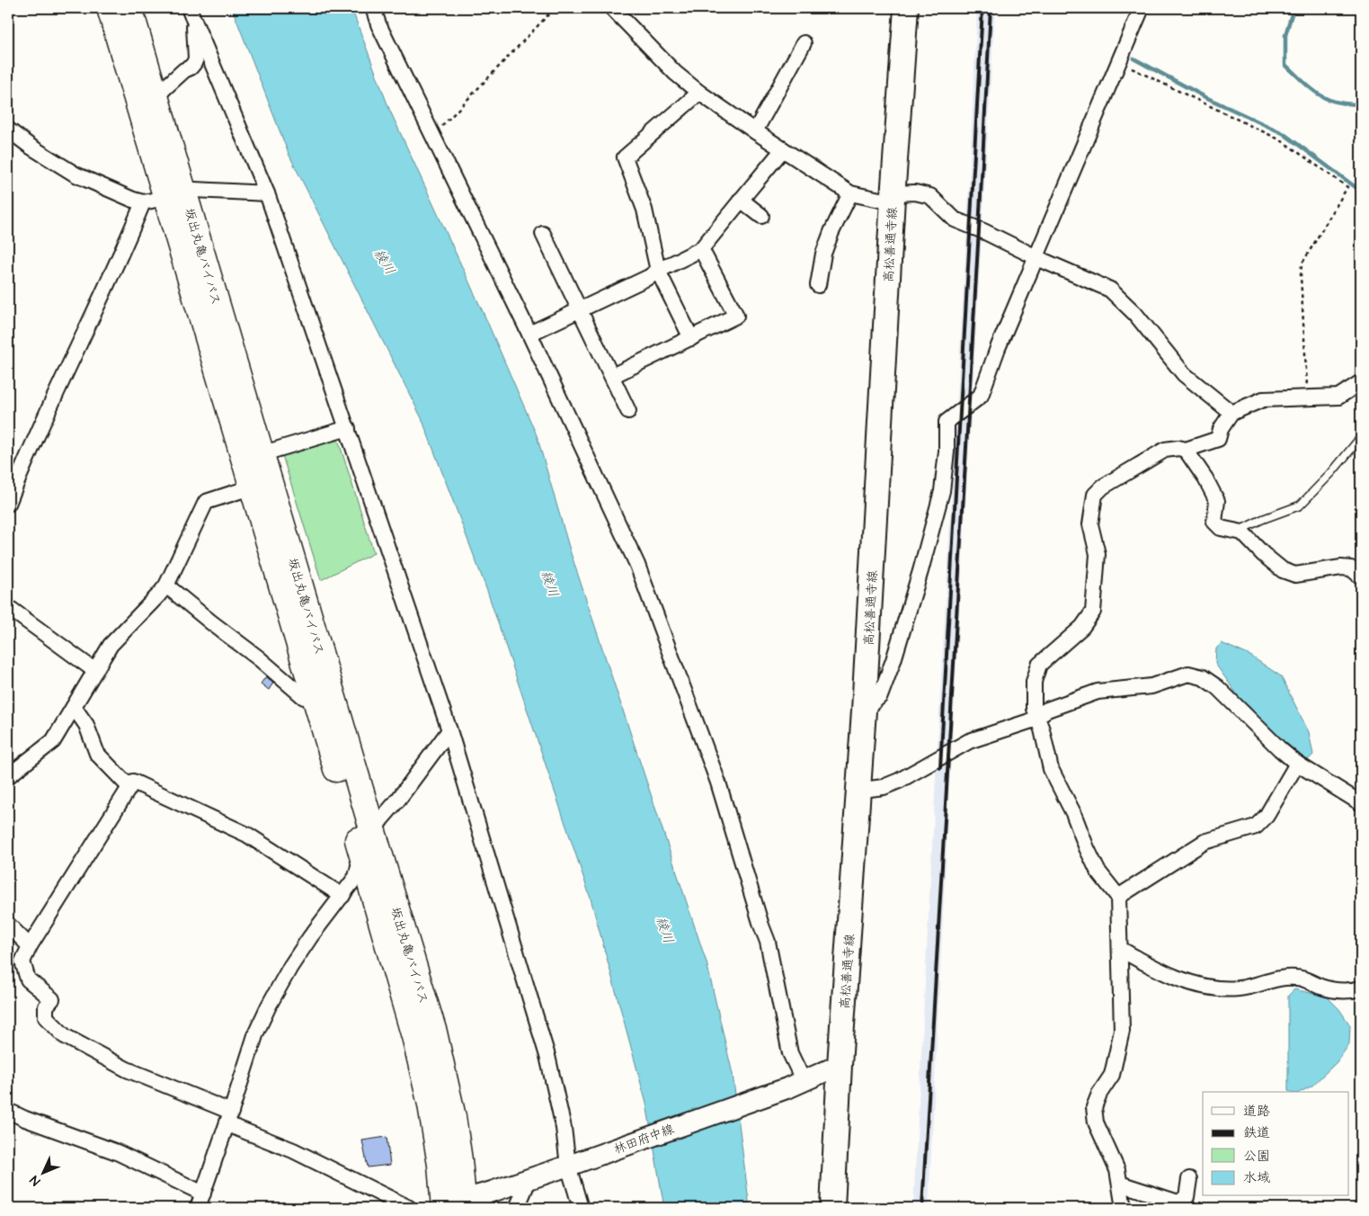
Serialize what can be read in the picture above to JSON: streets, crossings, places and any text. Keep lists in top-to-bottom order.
{
  "streets": {
    "highway": ["坂出丸亀バイパス"],
    "main road": ["高松善通寺線", "林田府中線"]
  },
  "crossings": [
    ["高松善通寺線", "林田府中線"],
    ["坂出丸亀バイパス", "林田府中線"]
  ],
  "water": ["綾川"],
  "legend": [
    "道路",
    "鉄道",
    "公園",
    "水域"
  ],
  "north": "bottom left"
}
